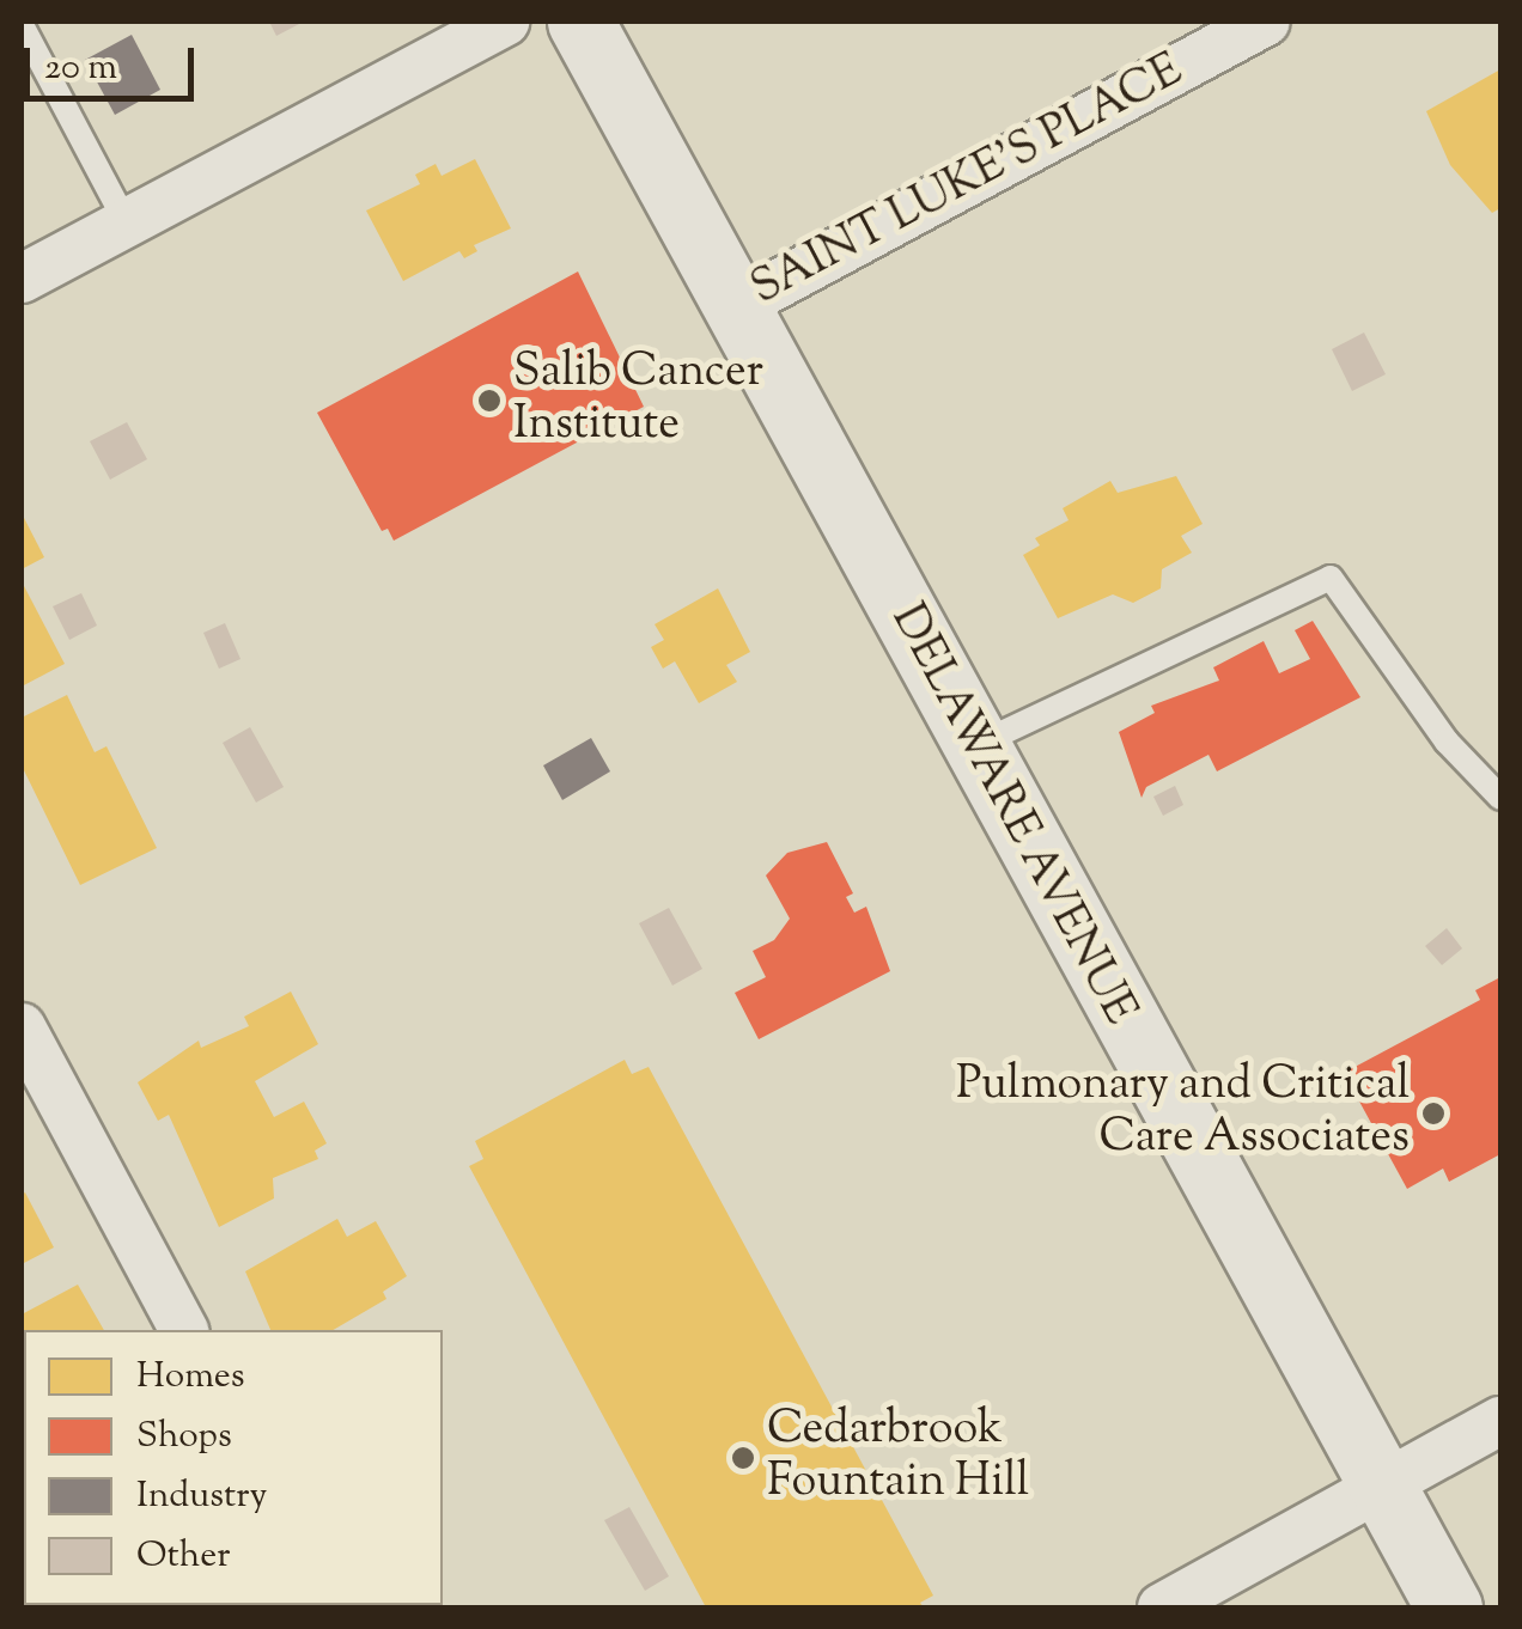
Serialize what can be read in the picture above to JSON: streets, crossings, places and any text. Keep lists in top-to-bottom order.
{
  "streets": {
    "main road": ["DELAWARE AVENUE"],
    "street": ["SAINT LUKE'S PLACE"]
  },
  "crossings": [
    ["SAINT LUKE'S PLACE", "DELAWARE AVENUE"]
  ],
  "places": ["Salib Cancer Institute", "Pulmonary and Critical Care Associates", "Cedarbrook Fountain Hill"],
  "legend": [
    "Homes",
    "Shops",
    "Industry",
    "Other"
  ],
  "scale_bar": "20 m"
}
